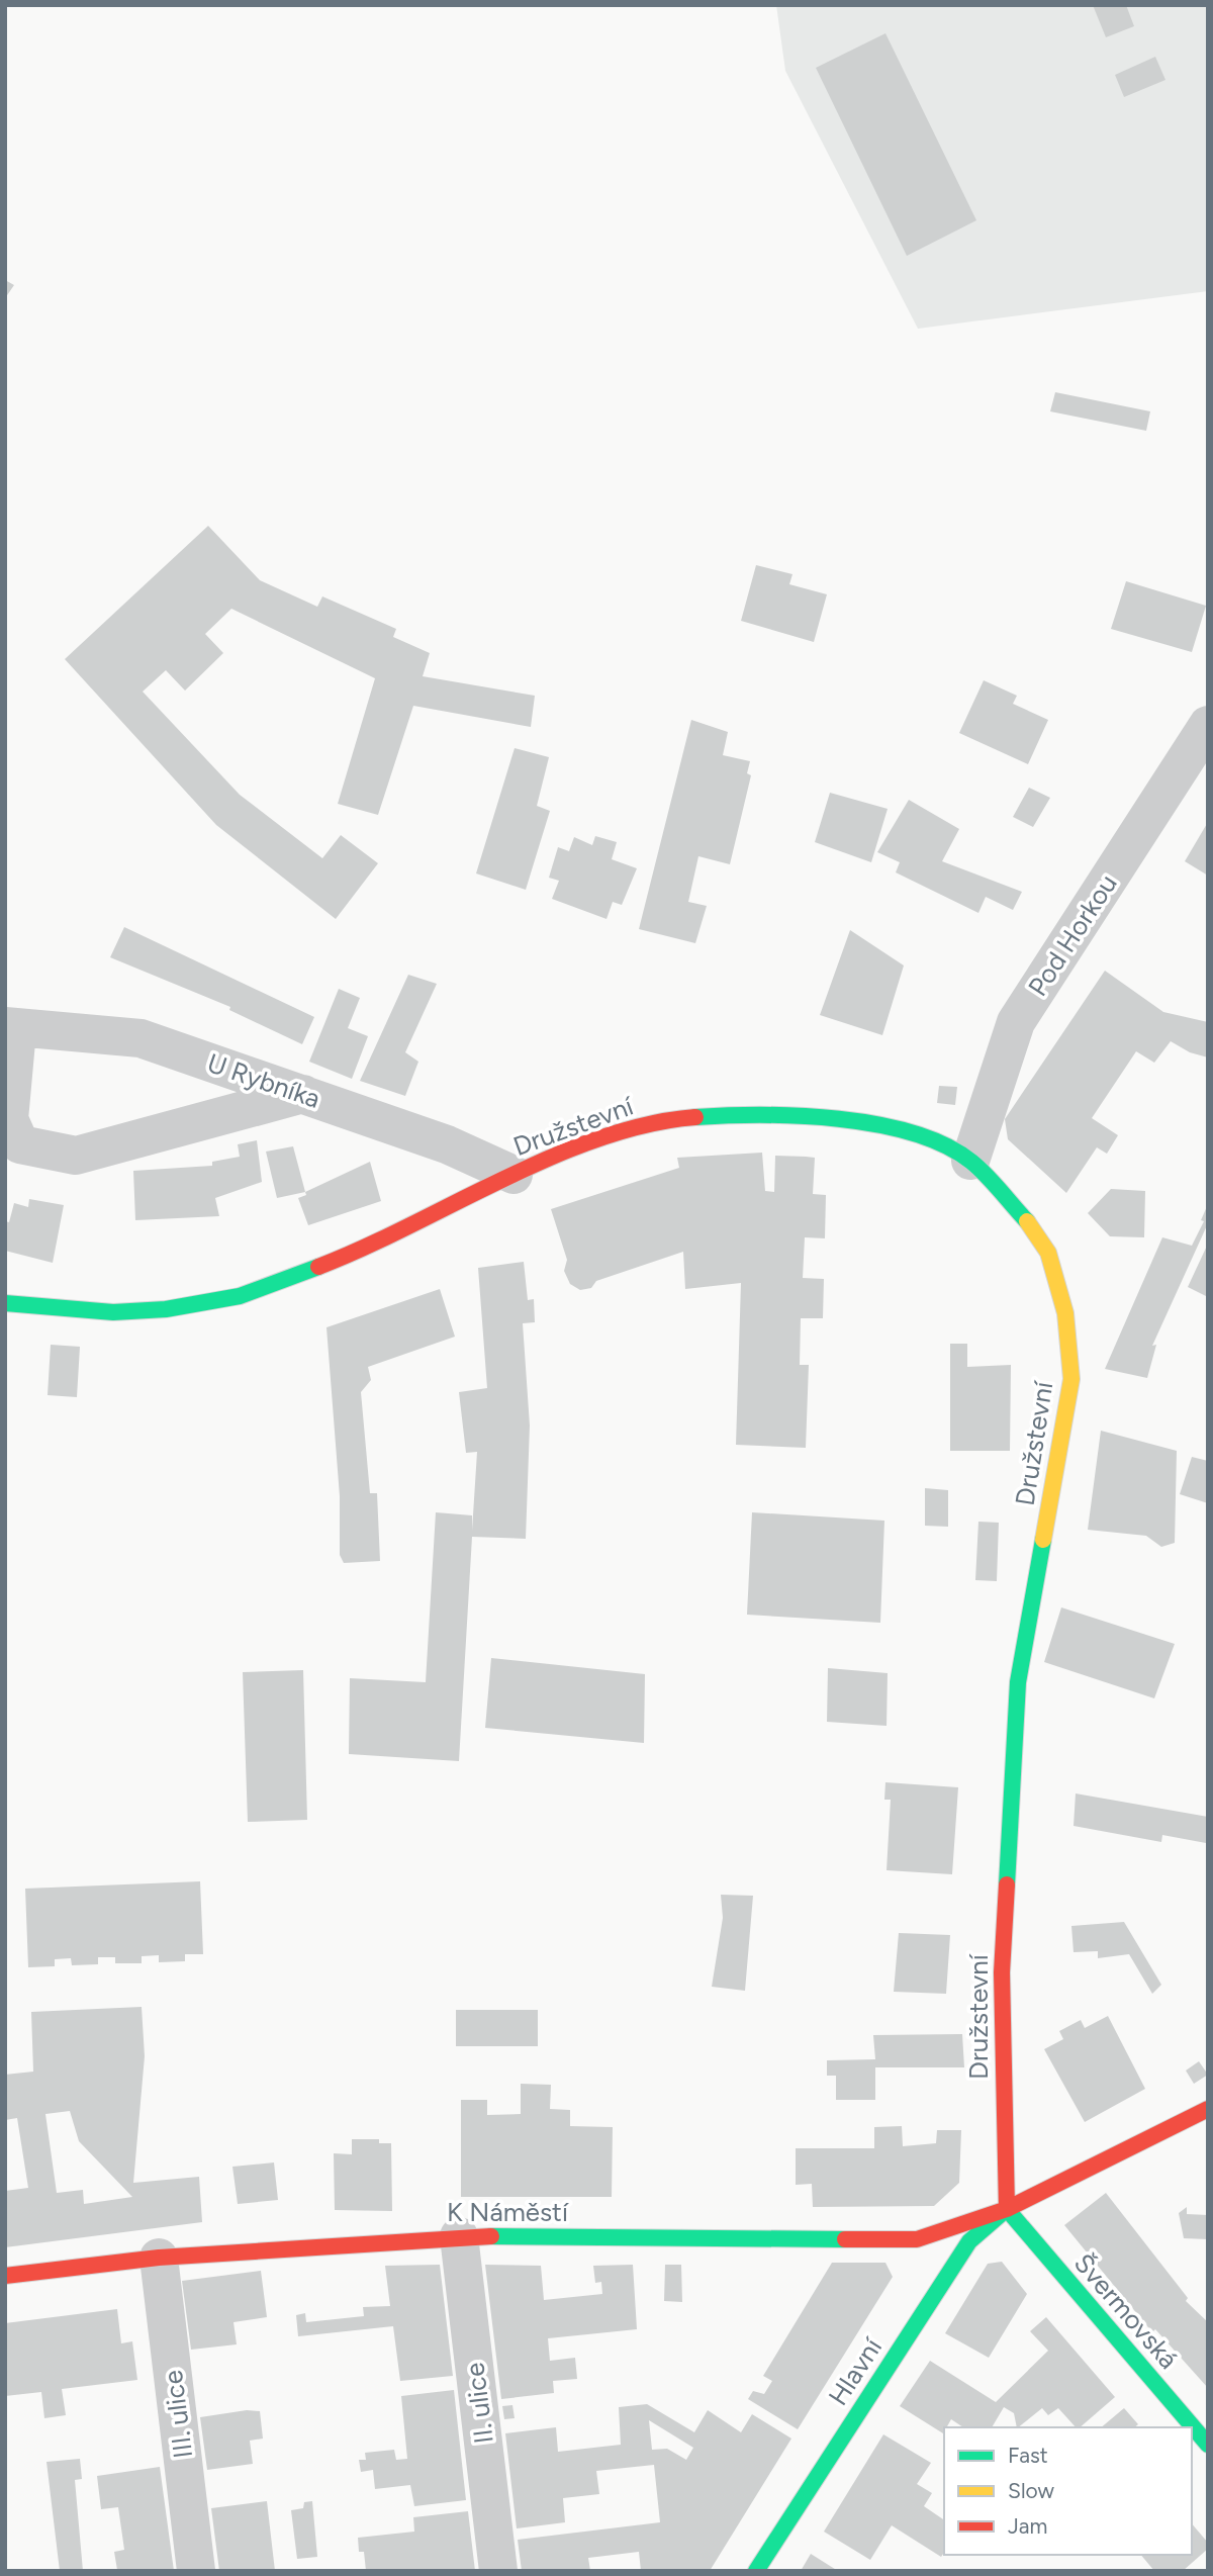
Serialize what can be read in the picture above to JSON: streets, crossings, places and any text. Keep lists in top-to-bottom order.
{
  "streets": {
    "main road": [
      "Družstevní",
      "K Náměstí",
      "Švermovská",
      "Hlavní"
    ],
    "street": [
      "Pod Horkou",
      "U Rybníka",
      "II. ulice",
      "III. ulice"
    ]
  },
  "crossings": [
    ["Pod Horkou", "Družstevní"],
    ["U Rybníka", "Družstevní"],
    ["Družstevní", "K Náměstí"],
    ["Družstevní", "Švermovská"],
    ["Družstevní", "Hlavní"],
    ["K Náměstí", "Švermovská"],
    ["K Náměstí", "Hlavní"],
    ["K Náměstí", "II. ulice"],
    ["K Náměstí", "III. ulice"],
    ["Švermovská", "Hlavní"]
  ],
  "legend": ["Fast", "Slow", "Jam"]
}
